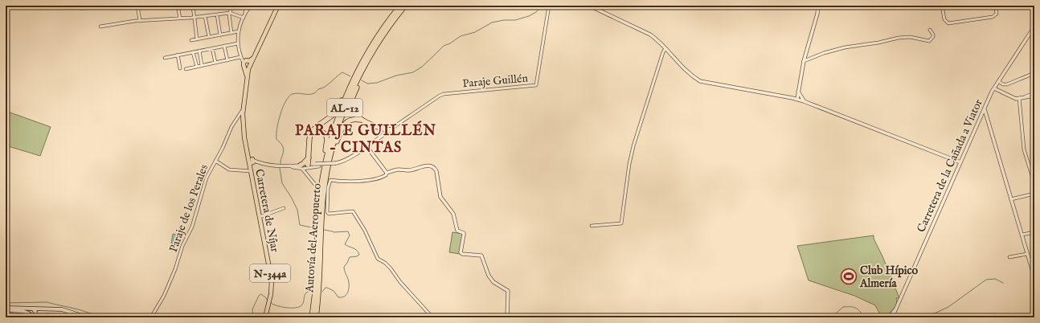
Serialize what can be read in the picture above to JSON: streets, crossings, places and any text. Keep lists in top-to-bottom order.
{
  "streets": {
    "highway": ["AL-12", "Autovía del Aeropuerto"],
    "main road": ["Carretera de Níjar", "N-344a"],
    "street": ["Paraje Guillén", "Carretera de la Cañada a Viator", "Paraje de los Perales"]
  },
  "crossings": [
    ["Paraje de los Perales", "Carretera de Níjar"]
  ],
  "districts": ["PARAJE GUILLÉN - CINTAS"],
  "places": {
    "sports": ["Club Hípico Almería"]
  }
}
